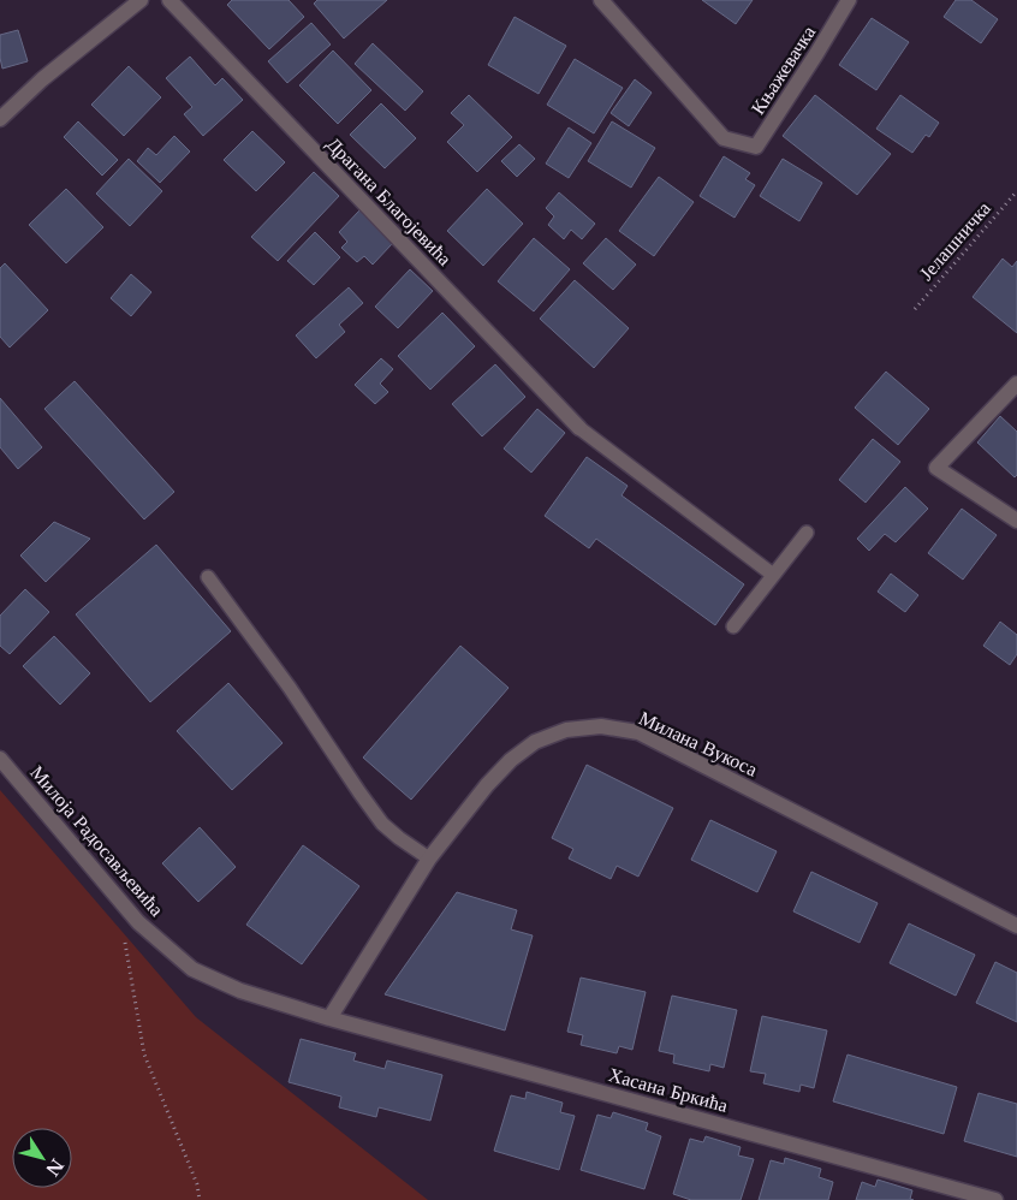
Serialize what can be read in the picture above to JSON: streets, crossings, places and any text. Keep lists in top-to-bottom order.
{
  "streets": {
    "street": [
      "Књажевачка",
      "Драгана Благојевића",
      "Милана Вукоса",
      "Милоја Радосављевића",
      "Хасана Бркића"
    ],
    "path": ["Јелашничка"]
  },
  "crossings": [
    ["Милана Вукоса", "Милоја Радосављевића"],
    ["Милана Вукоса", "Хасана Бркића"],
    ["Милоја Радосављевића", "Хасана Бркића"]
  ],
  "north": "bottom right"
}
